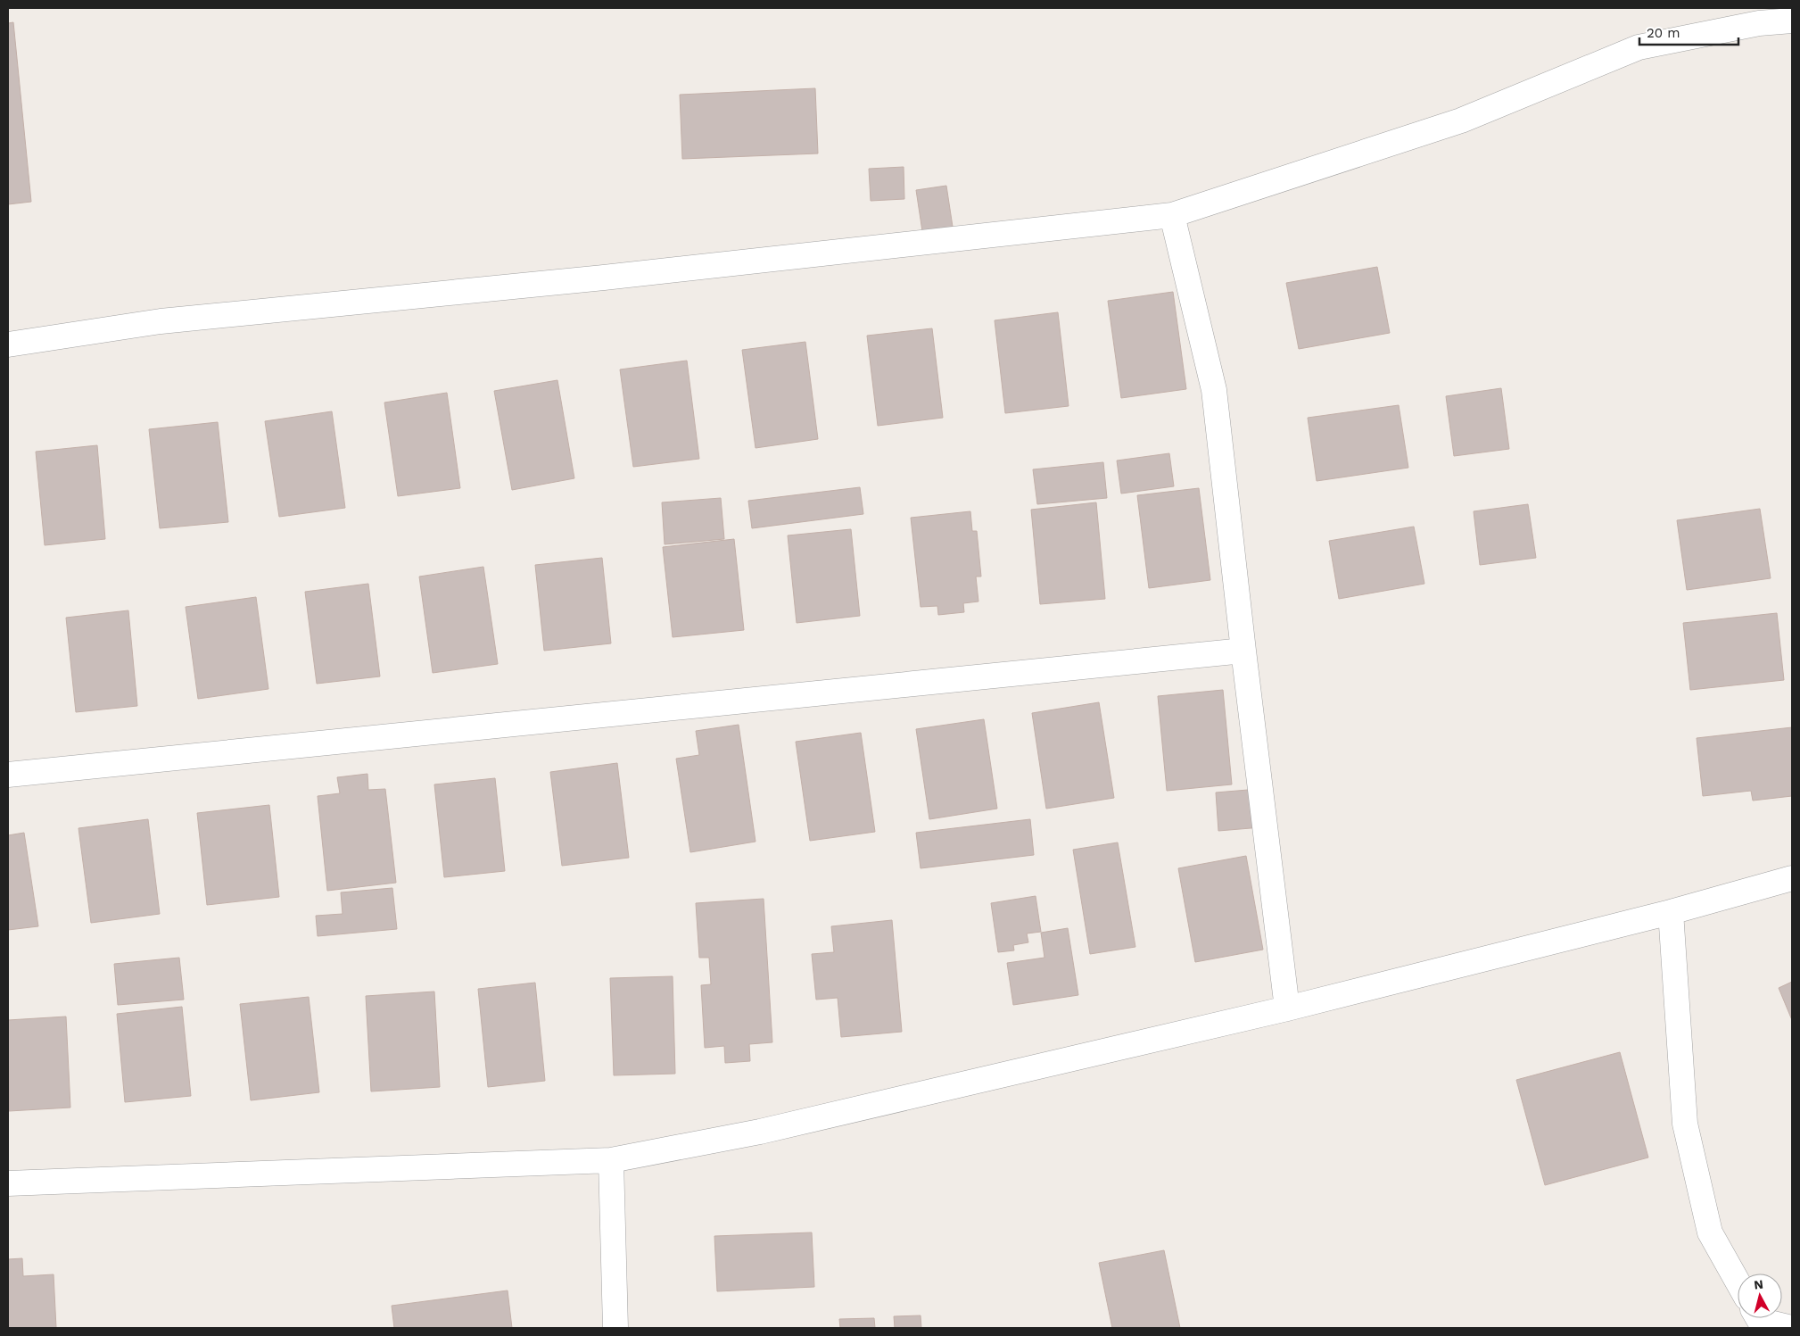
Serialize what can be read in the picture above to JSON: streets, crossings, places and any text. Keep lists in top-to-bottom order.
{
  "scale_bar": "20 m",
  "north": "top"
}
